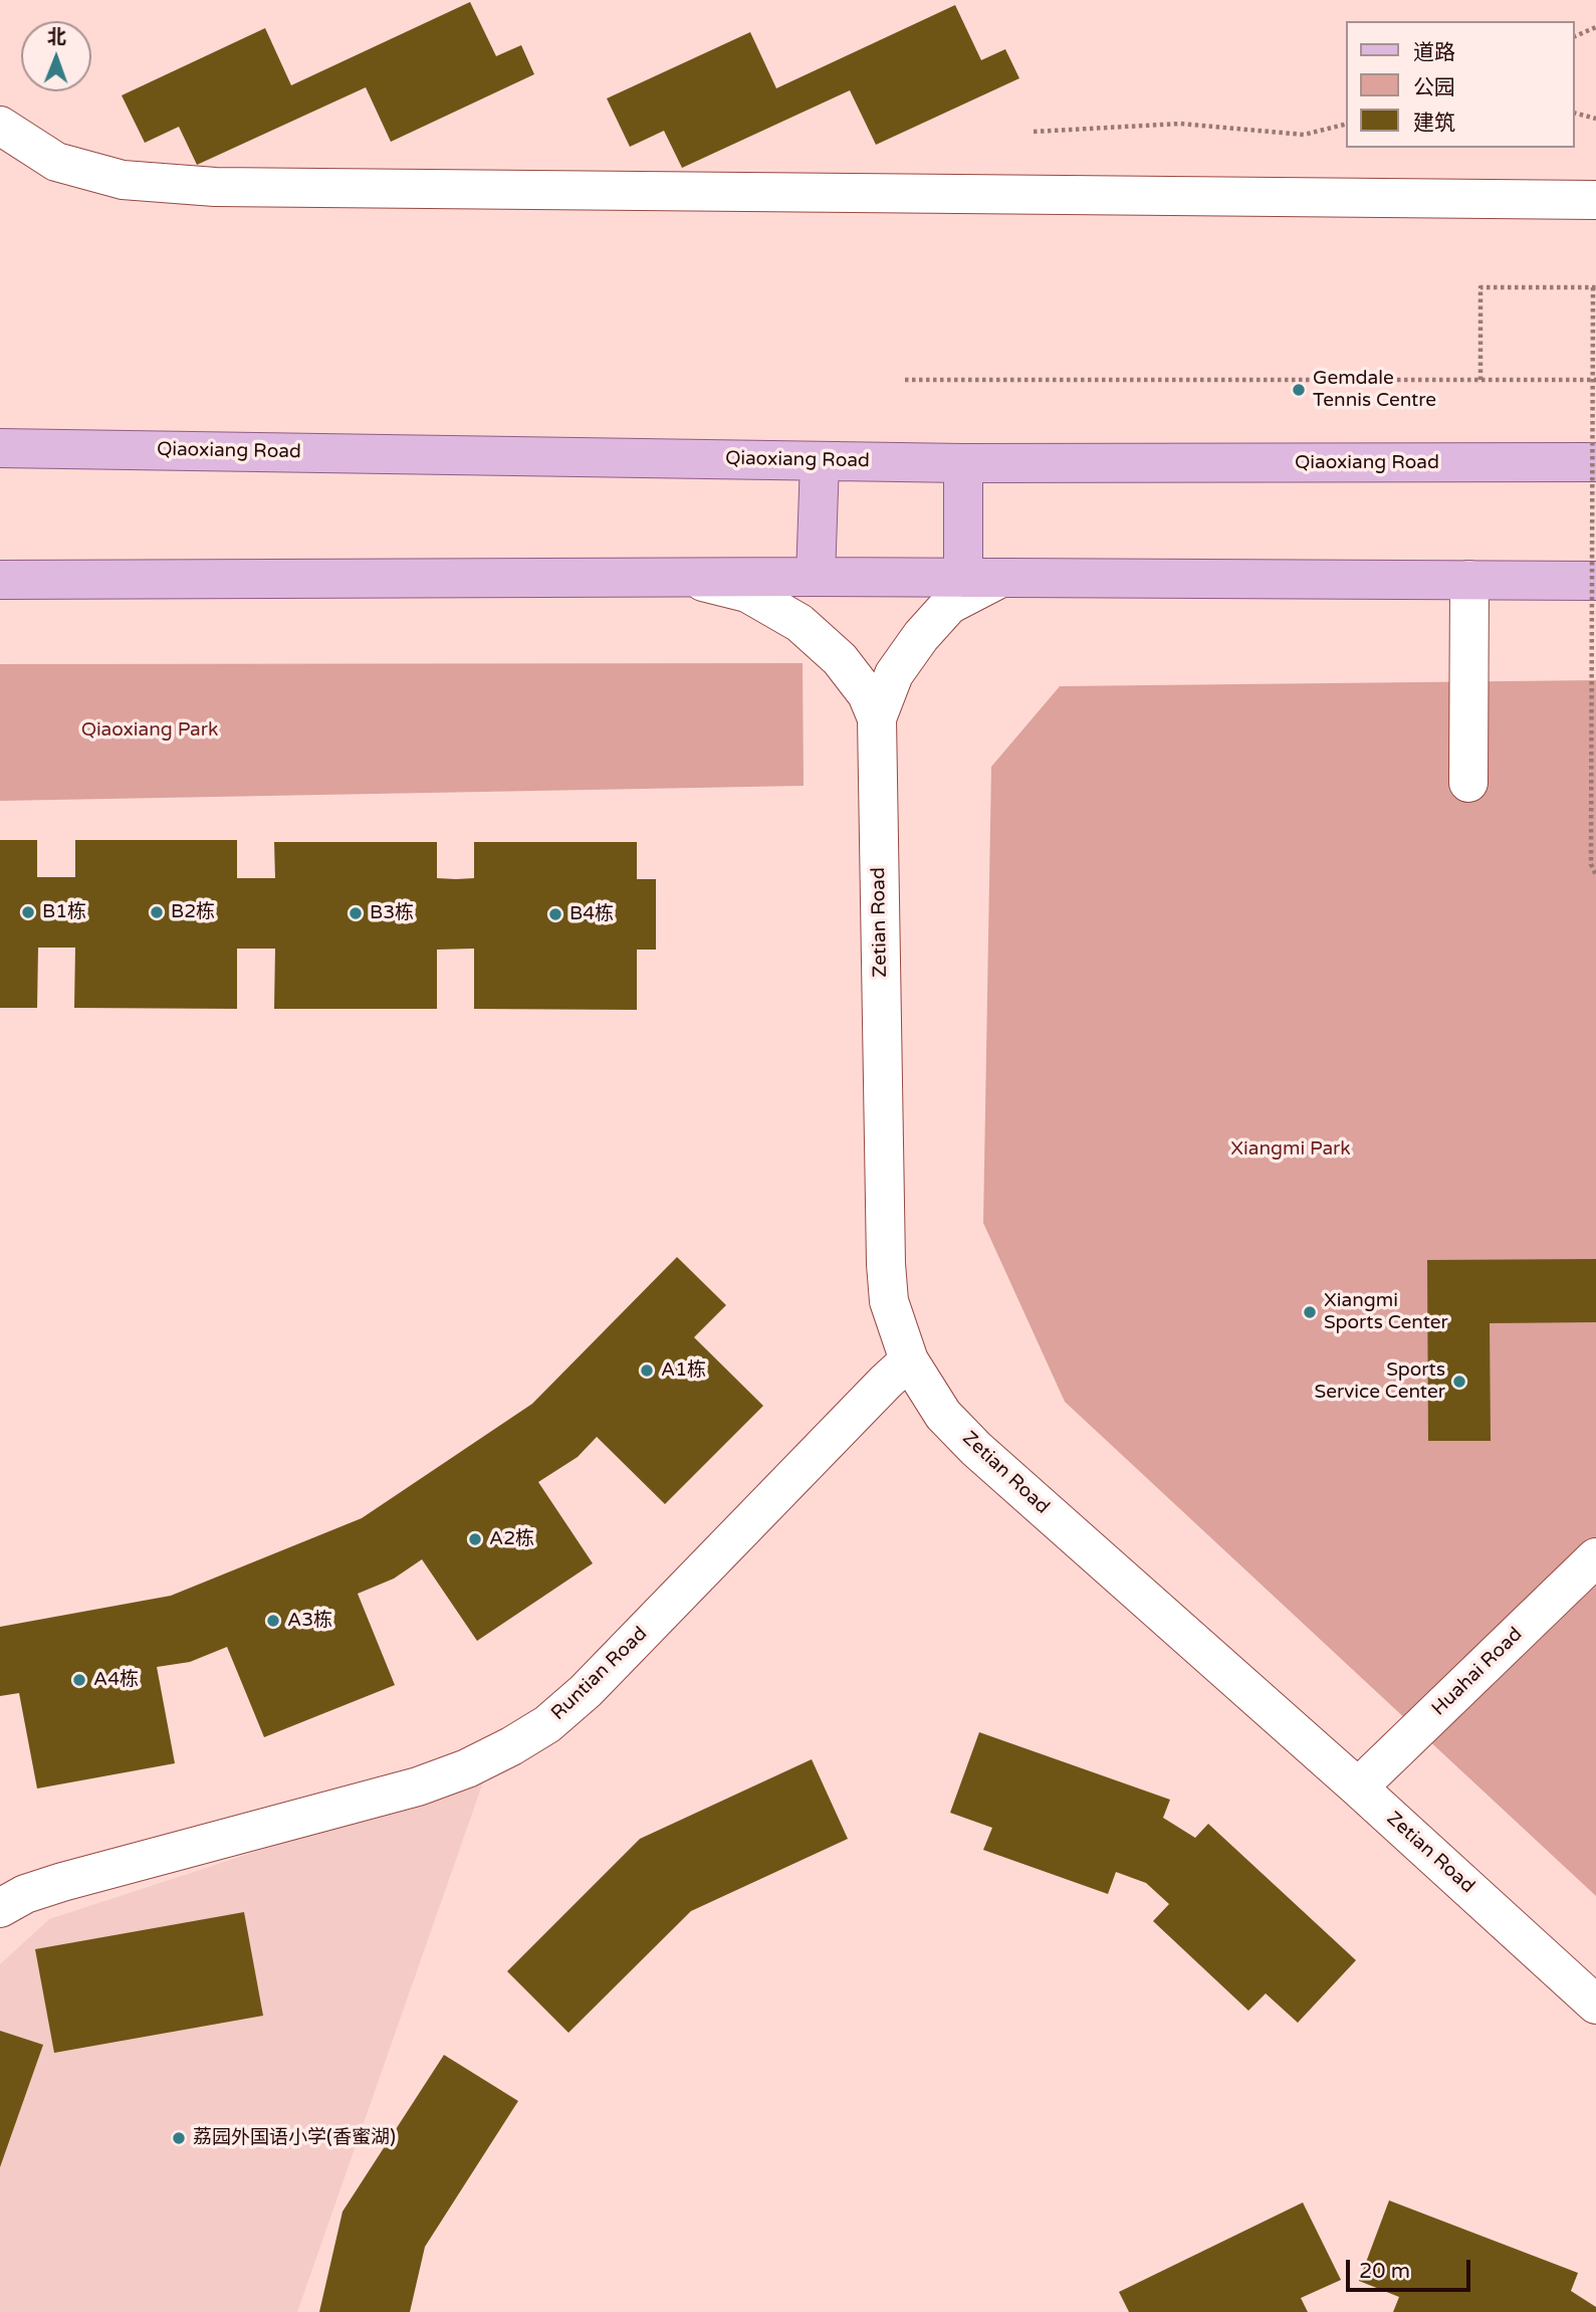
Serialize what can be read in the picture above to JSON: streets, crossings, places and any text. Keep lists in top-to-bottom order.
{
  "streets": {
    "main road": ["Qiaoxiang Road"],
    "street": ["Zetian Road", "Huahai Road", "Runtian Road"]
  },
  "crossings": [
    ["Zetian Road", "Huahai Road"],
    ["Zetian Road", "Runtian Road"]
  ],
  "parks": ["Qiaoxiang Park", "Xiangmi Park"],
  "places": [
    "Gemdale Tennis Centre",
    "B1栋",
    "B2栋",
    "B3栋",
    "B4栋",
    "Xiangmi Sports Center",
    "A1栋",
    "Sports Service Center",
    "A2栋",
    "A3栋",
    "A4栋",
    "荔园外国语小学(香蜜湖)"
  ],
  "legend": ["道路", "公园", "建筑"],
  "scale_bar": "20 m",
  "north": "top"
}
